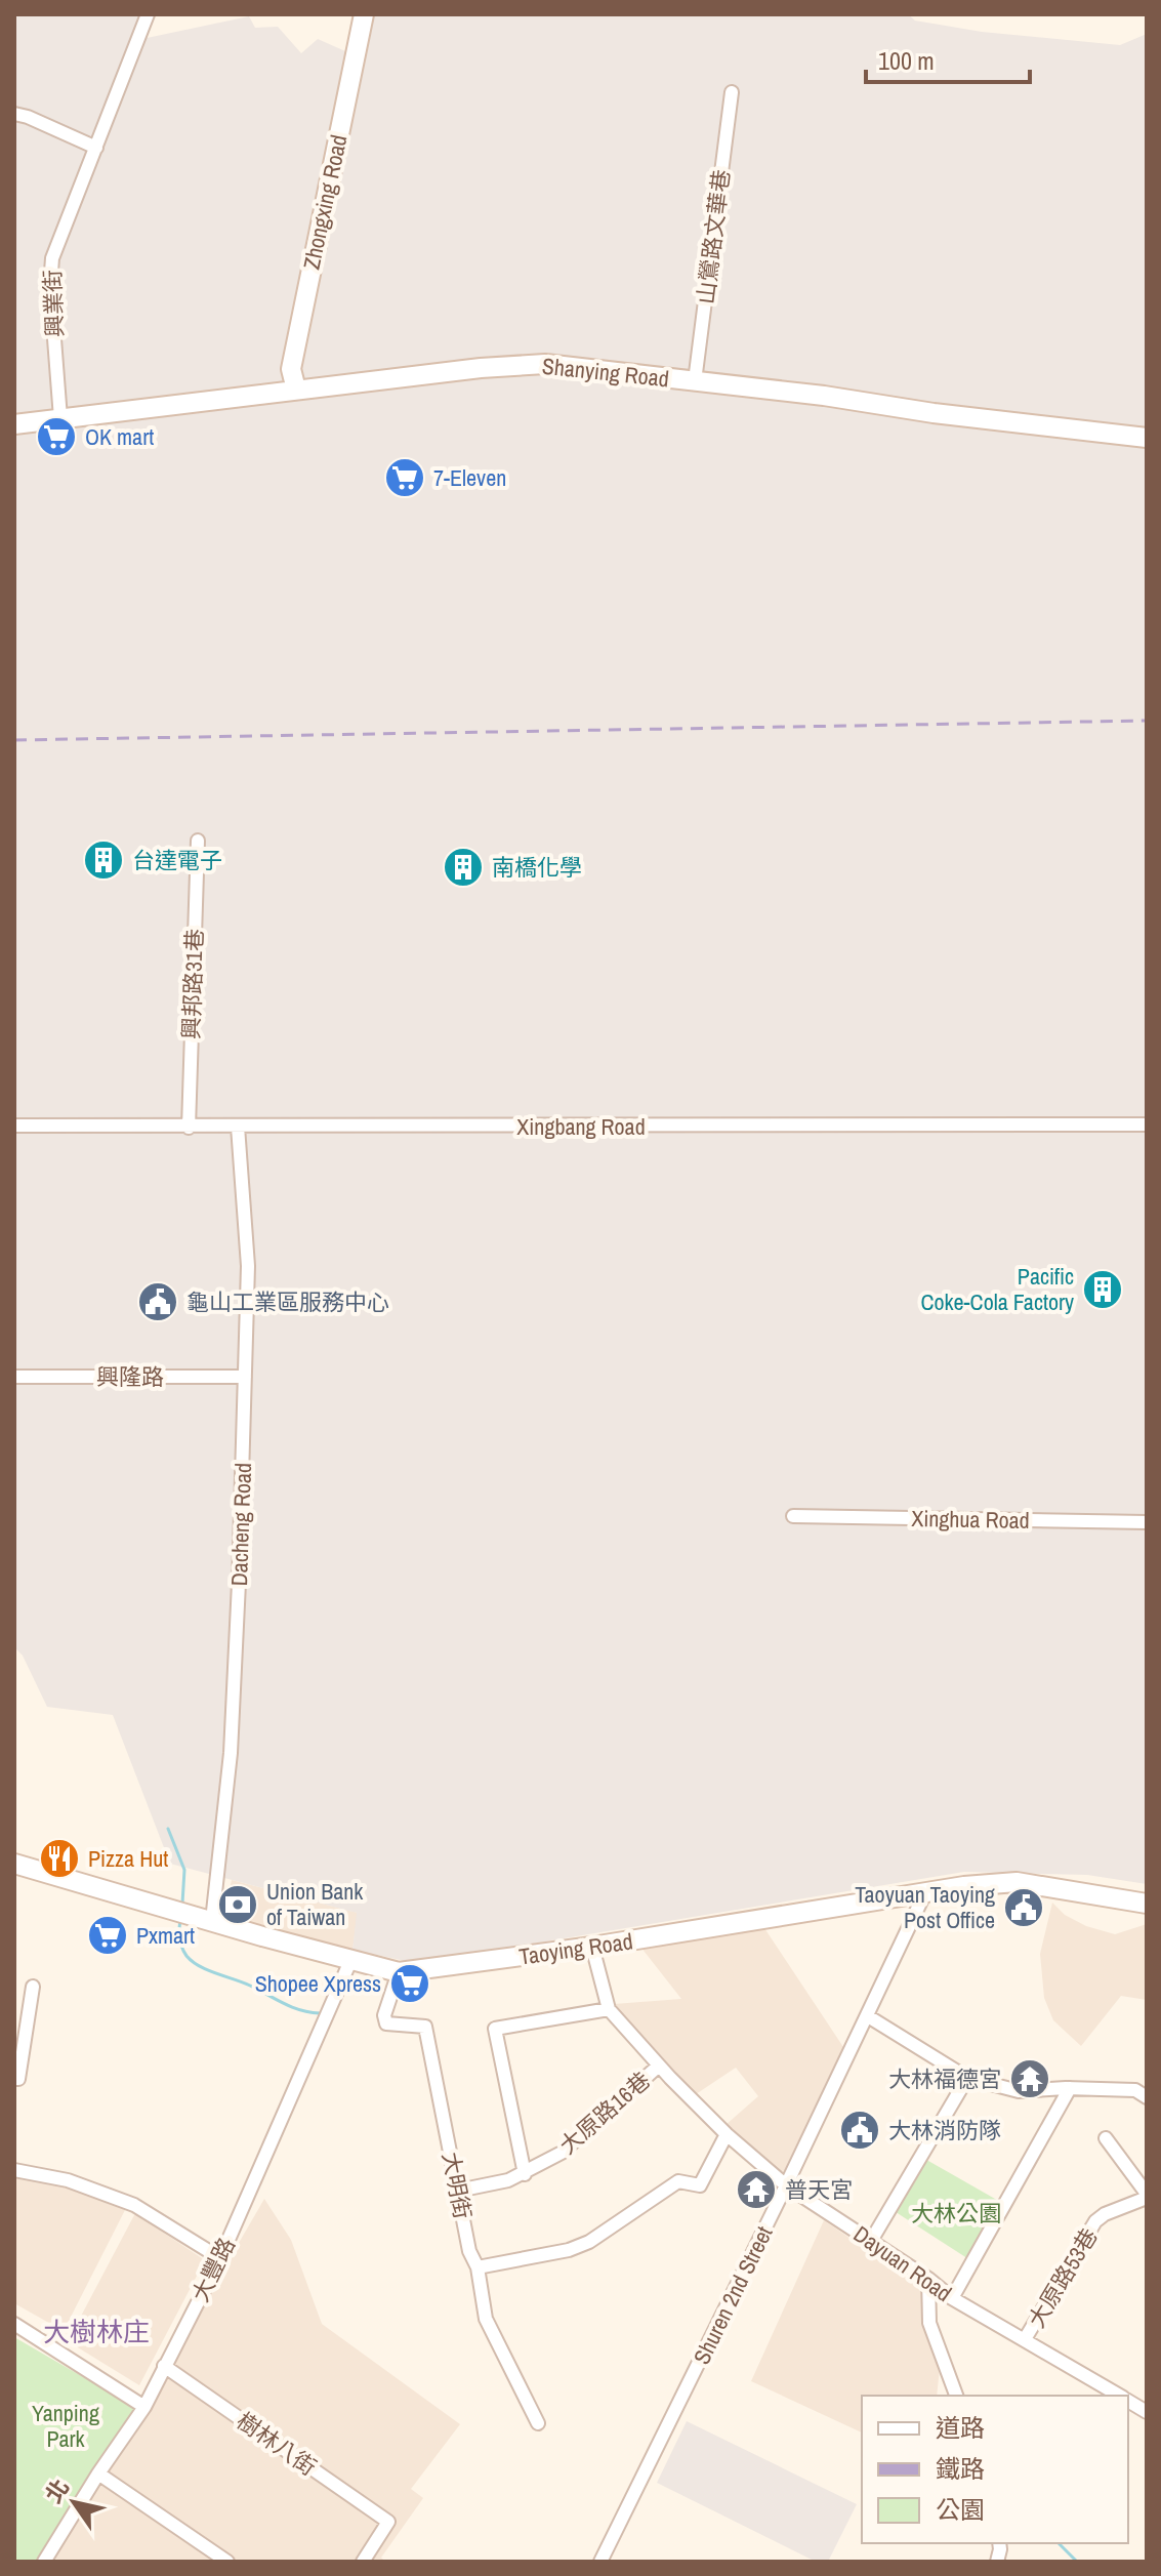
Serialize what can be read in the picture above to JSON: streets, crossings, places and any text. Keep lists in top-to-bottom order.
{
  "streets": {
    "street": [
      "Zhongxing Road",
      "山鶯路文華巷",
      "興業街",
      "Shanying Road",
      "興邦路31巷",
      "Xingbang Road",
      "興隆路",
      "Xinghua Road",
      "Dacheng Road",
      "Taoying Road",
      "大原路16巷",
      "大明街",
      "Dayuan Road",
      "大豐路",
      "大原路53巷",
      "Shuren 2nd Street",
      "樹林八街"
    ]
  },
  "crossings": [
    ["Zhongxing Road", "Shanying Road"],
    ["山鶯路文華巷", "Shanying Road"],
    ["興業街", "Shanying Road"],
    ["興邦路31巷", "Xingbang Road"],
    ["Xingbang Road", "Dacheng Road"],
    ["興隆路", "Dacheng Road"],
    ["Dacheng Road", "Taoying Road"],
    ["Taoying Road", "大明街"],
    ["Taoying Road", "Dayuan Road"],
    ["Taoying Road", "大豐路"],
    ["Taoying Road", "Shuren 2nd Street"],
    ["大原路16巷", "大明街"],
    ["大原路16巷", "Dayuan Road"],
    ["Dayuan Road", "大原路53巷"],
    ["Dayuan Road", "Shuren 2nd Street"],
    ["大豐路", "樹林八街"]
  ],
  "districts": ["大樹林庄"],
  "parks": ["大林公園", "Yanping Park"],
  "places": {
    "supermarket": [
      "OK mart",
      "7-Eleven",
      "Pxmart",
      "Shopee Xpress"
    ],
    "building": ["台達電子", "南橋化學", "Pacific Coke-Cola Factory"],
    "public building": ["龜山工業區服務中心", "Taoyuan Taoying Post Office", "大林消防隊"],
    "restaurant": ["Pizza Hut"],
    "bank": ["Union Bank of Taiwan"],
    "temple": ["大林福德宮", "普天宮"]
  },
  "legend": ["道路", "鐵路", "公園"],
  "scale_bar": "100 m",
  "north": "top left"
}
